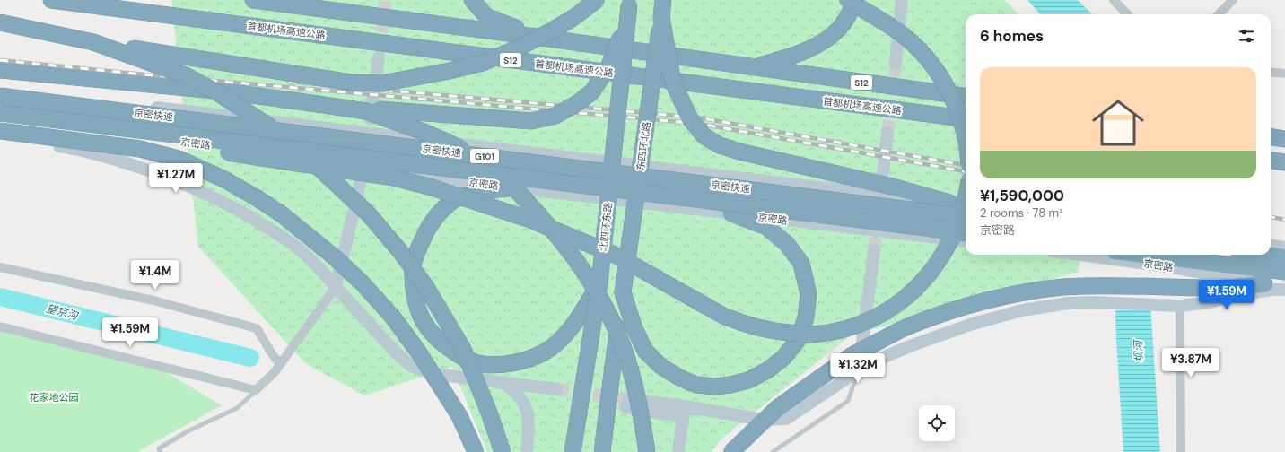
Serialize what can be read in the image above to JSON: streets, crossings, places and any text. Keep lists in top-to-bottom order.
{
  "streets": {
    "highway": [
      "首都机场高速公路",
      "S12",
      "京密快速",
      "东四环北路",
      "G101",
      "北四环东路"
    ],
    "main road": ["京密路"]
  },
  "water": ["望京沟", "坝河"],
  "parks": ["花家地公园"],
  "page": {
    "heading": "6 homes",
    "list": [
      {
        "name": "¥1,590,000",
        "note": "2 rooms · 78 m² · 京密路"
      }
    ],
    "price": [
      "¥1.27M",
      "¥1.4M",
      "¥1.59M",
      "¥1.59M",
      "¥3.87M",
      "¥1.32M"
    ]
  }
}
